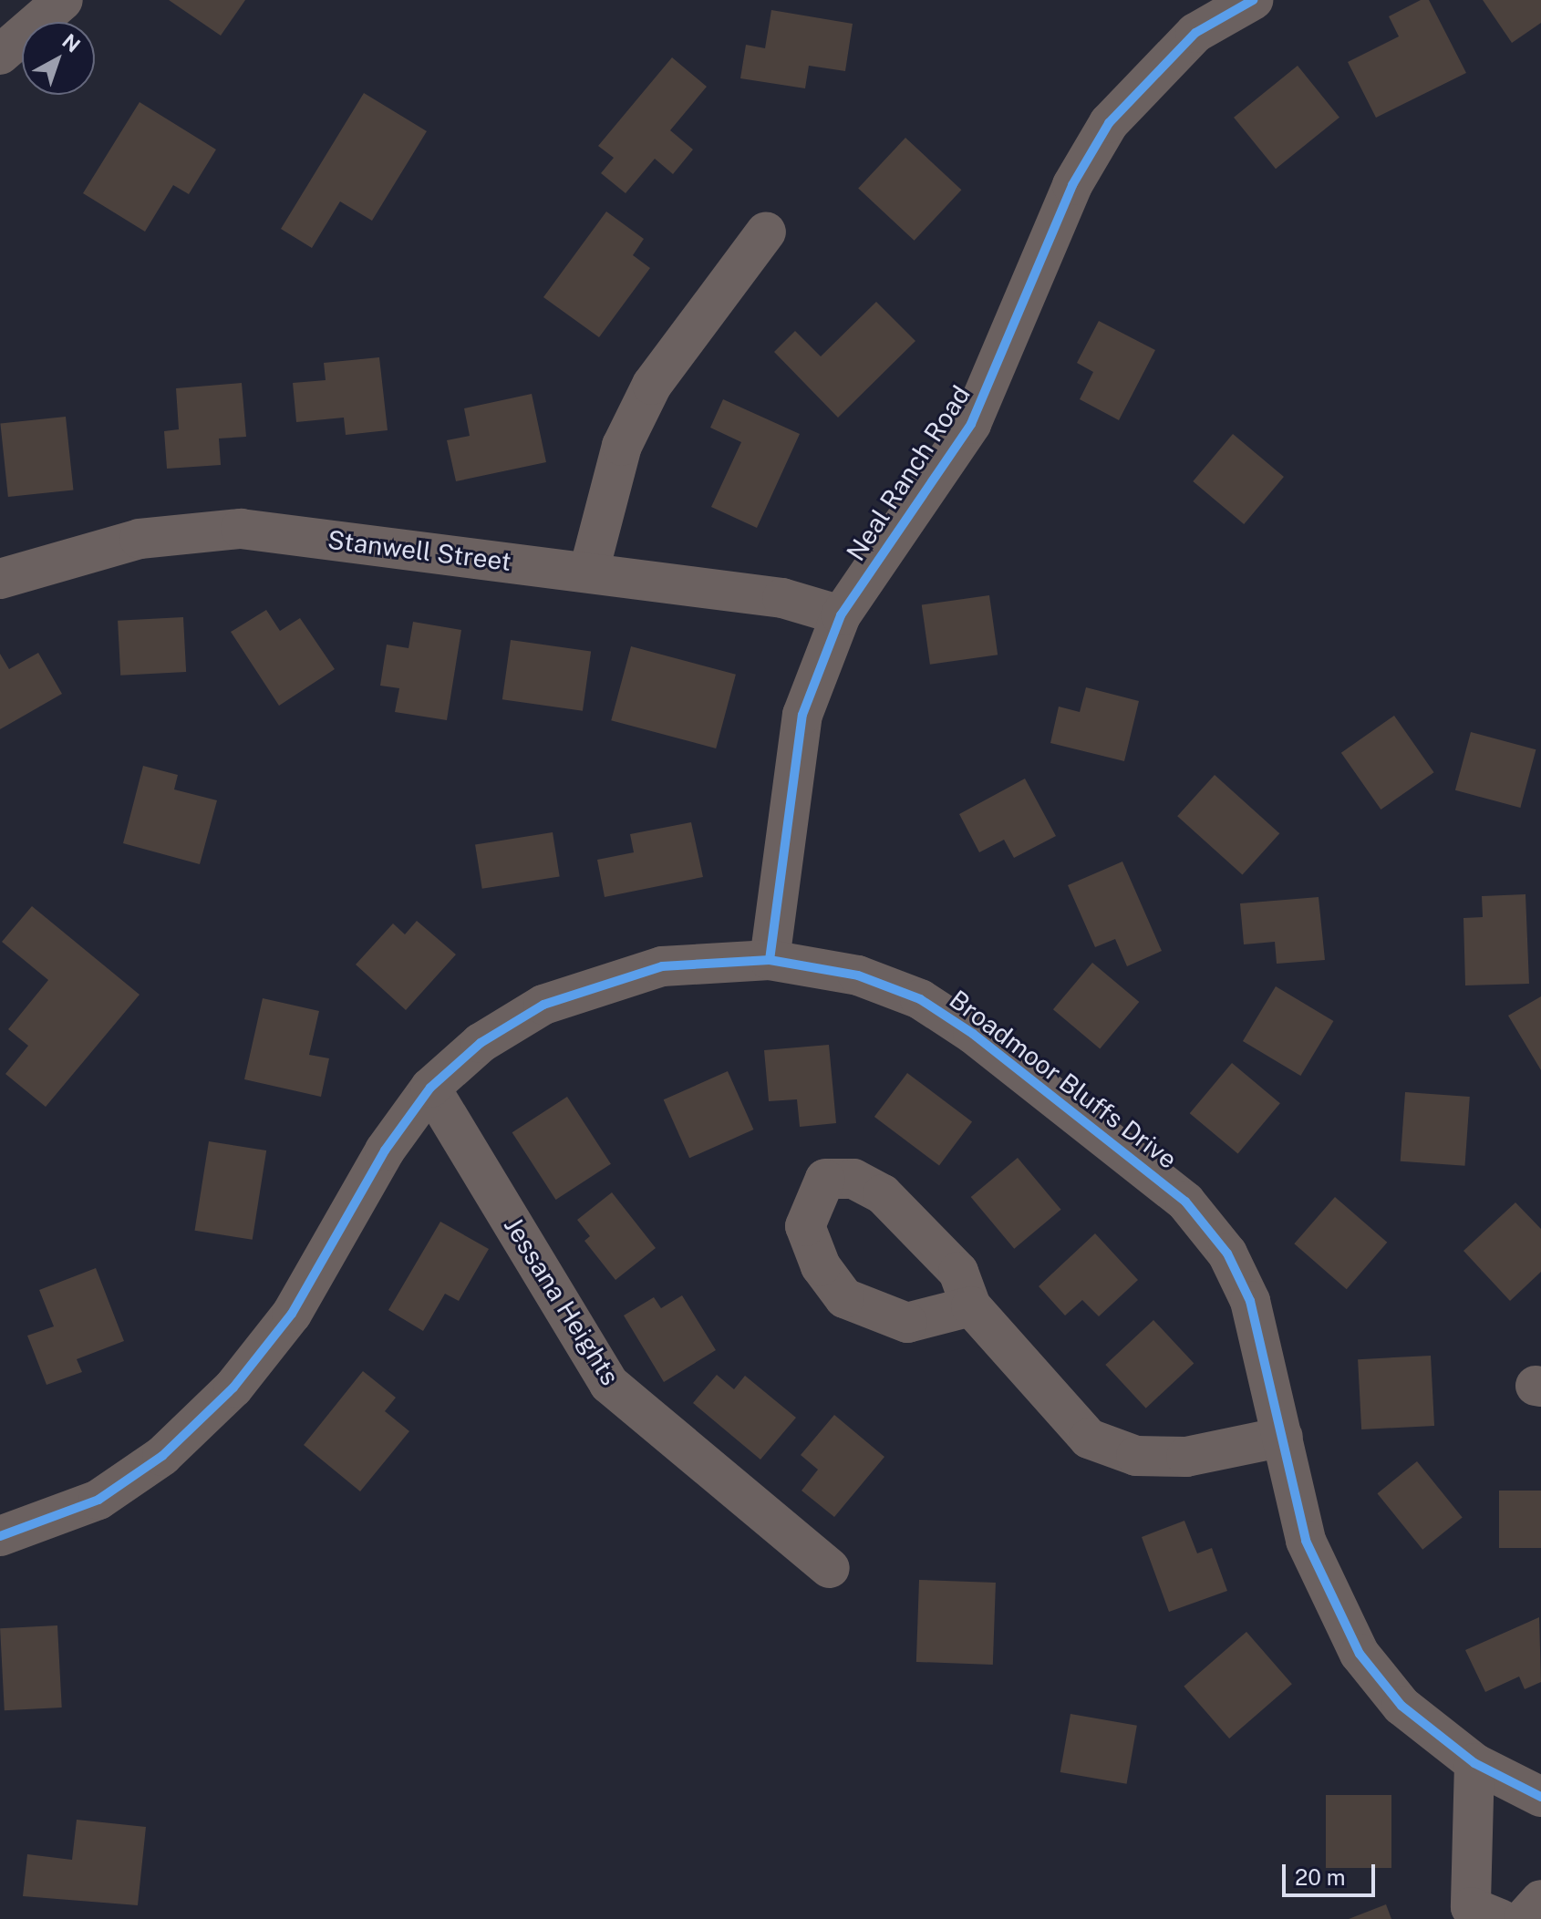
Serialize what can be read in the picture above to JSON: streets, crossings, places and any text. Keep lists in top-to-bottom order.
{
  "streets": {
    "street": [
      "Neal Ranch Road",
      "Stanwell Street",
      "Broadmoor Bluffs Drive",
      "Jessana Heights"
    ]
  },
  "crossings": [
    ["Neal Ranch Road", "Stanwell Street"],
    ["Neal Ranch Road", "Broadmoor Bluffs Drive"],
    ["Broadmoor Bluffs Drive", "Jessana Heights"]
  ],
  "scale_bar": "20 m",
  "north": "top right"
}
